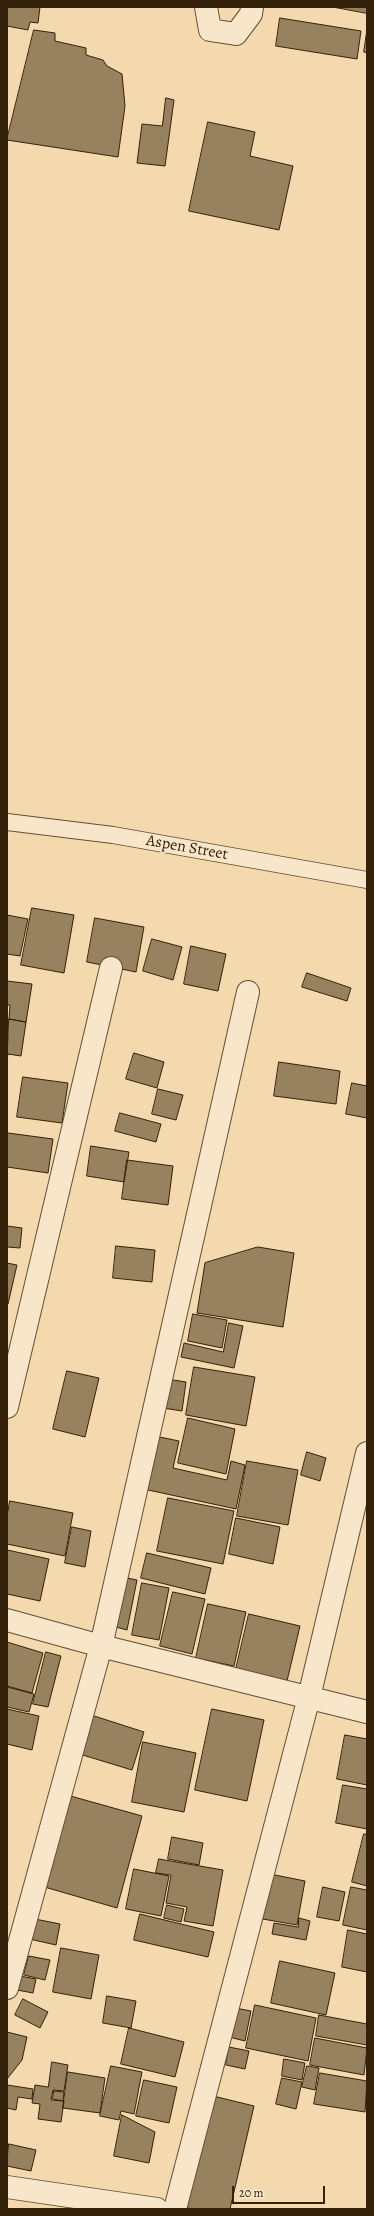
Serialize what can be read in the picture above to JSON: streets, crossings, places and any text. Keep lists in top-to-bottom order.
{
  "streets": {
    "lane": ["Aspen Street"]
  },
  "scale_bar": "20 m"
}
